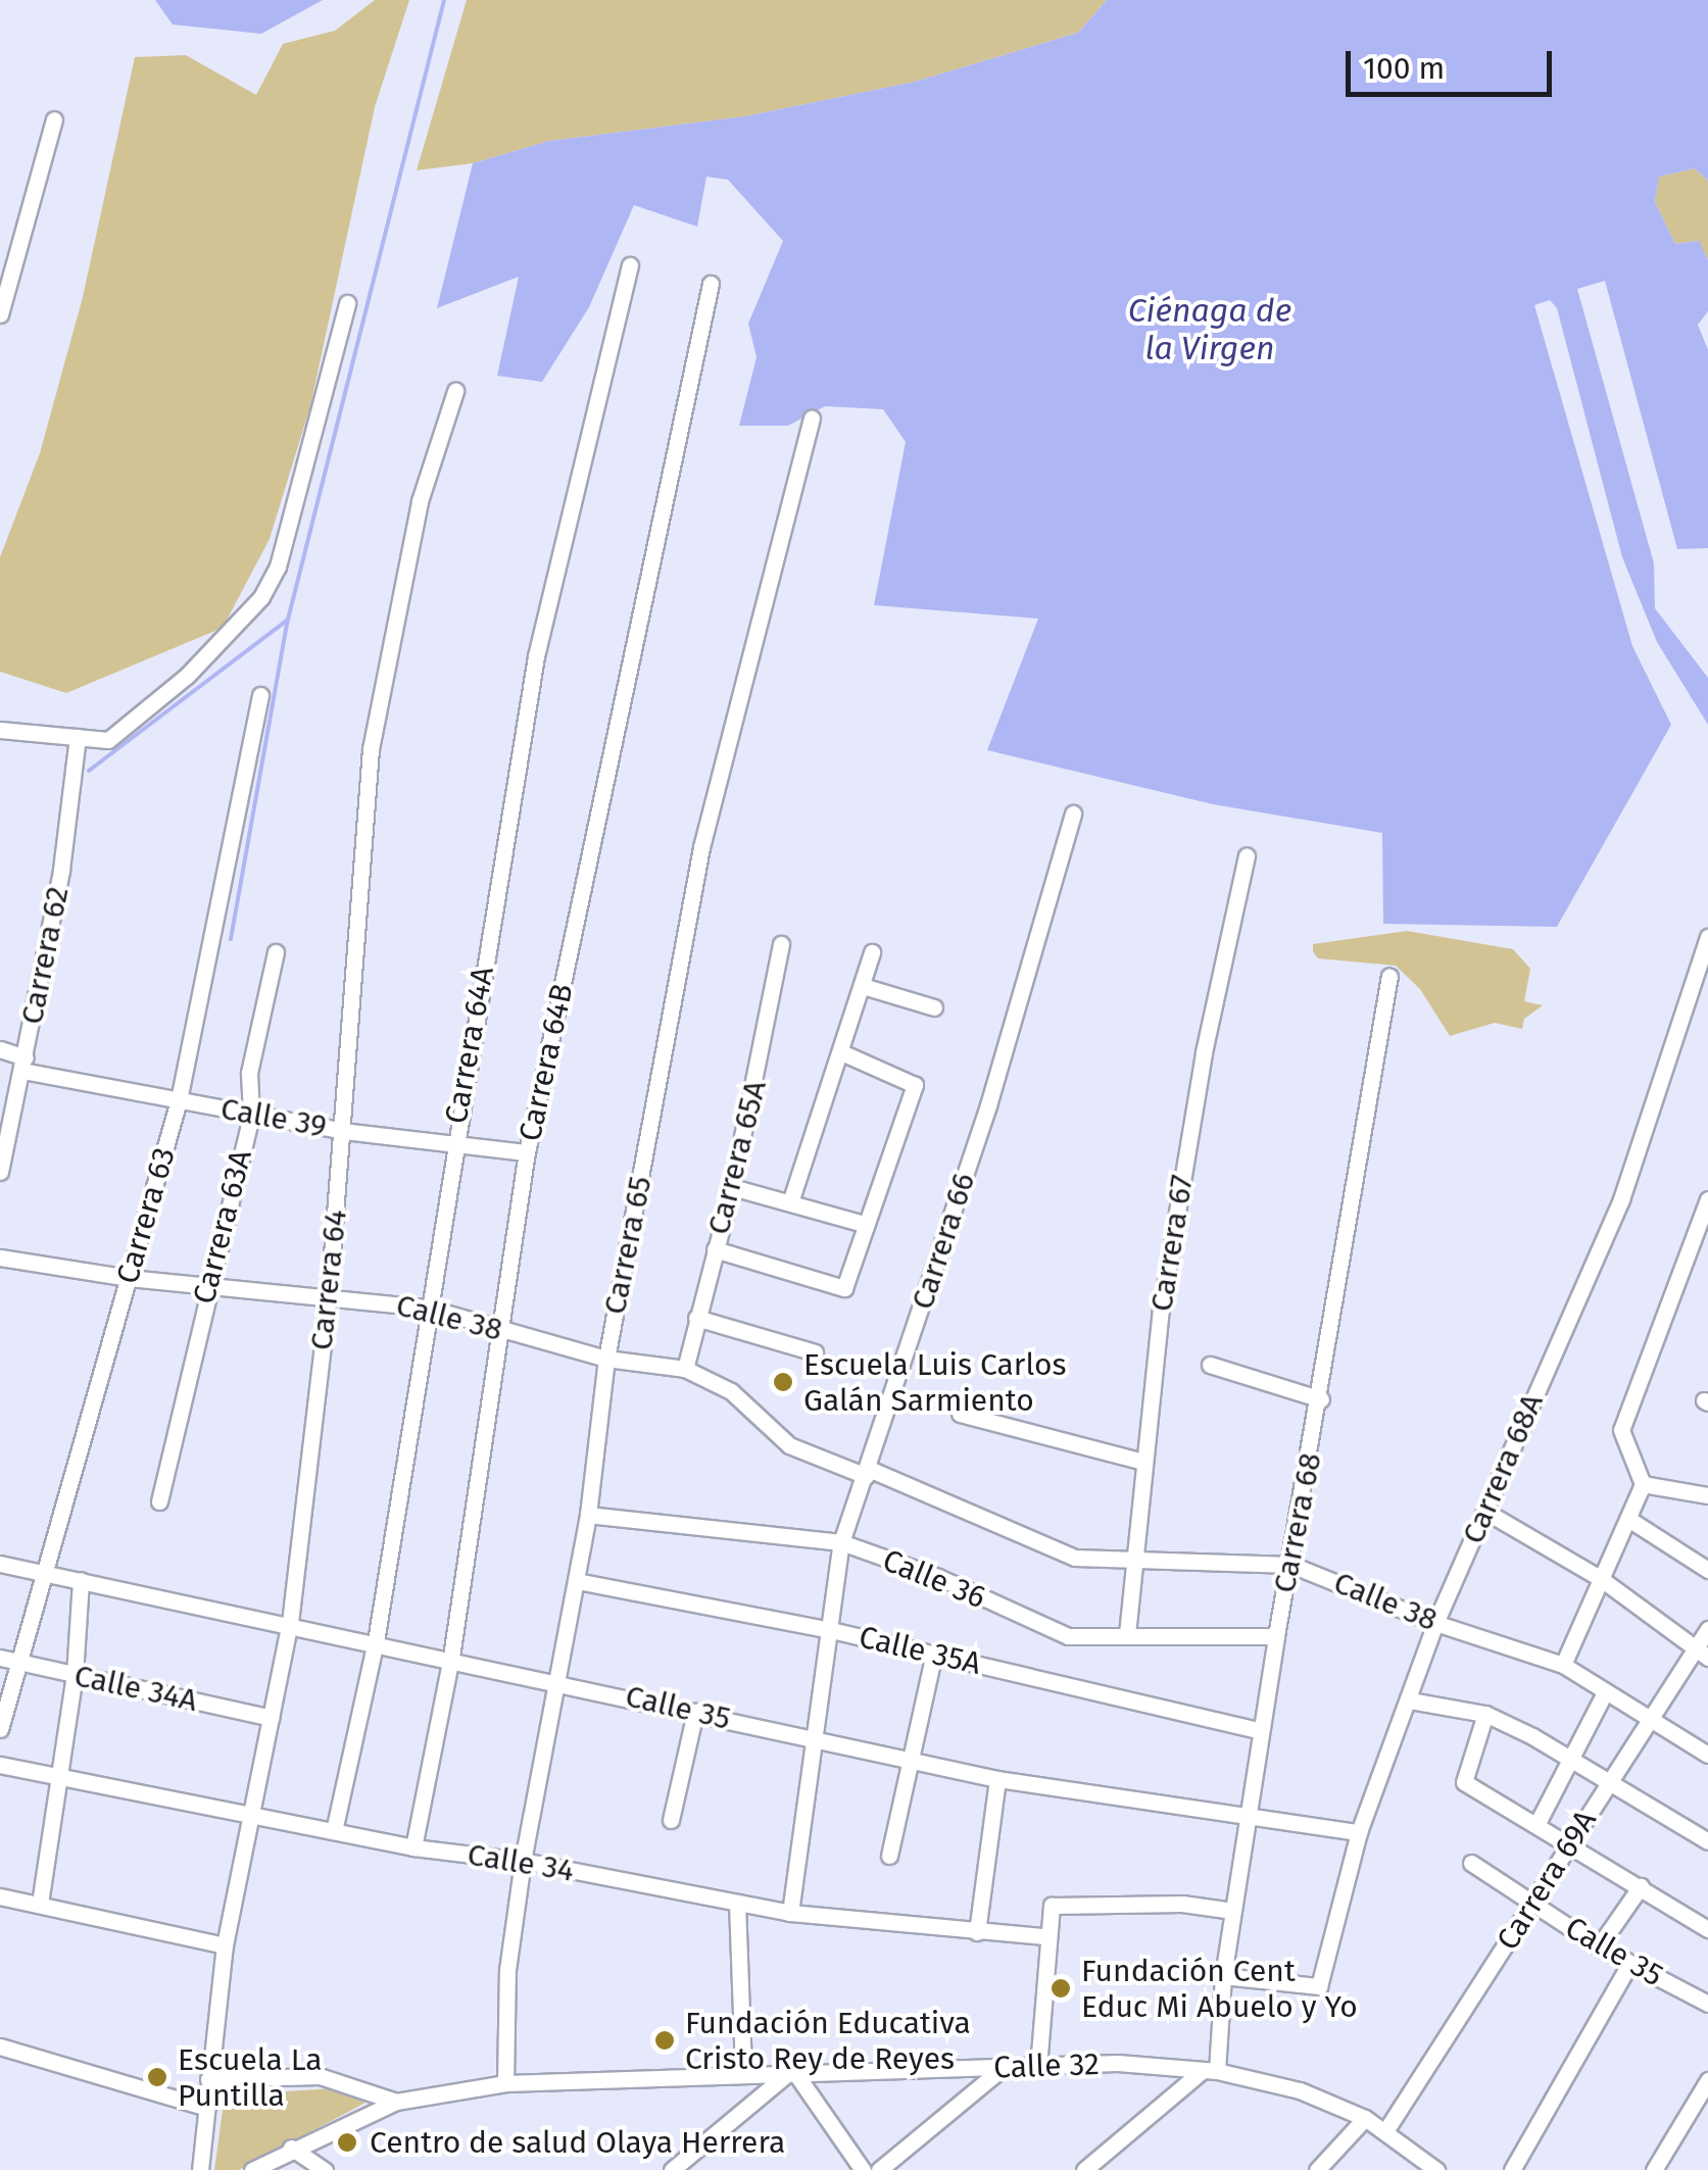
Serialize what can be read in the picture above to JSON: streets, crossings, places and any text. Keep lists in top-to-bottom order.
{
  "streets": {
    "street": [
      "Carrera 62",
      "Carrera 64A",
      "Carrera 64B",
      "Calle 39",
      "Carrera 65A",
      "Carrera 63",
      "Carrera 63A",
      "Carrera 66",
      "Carrera 67",
      "Carrera 65",
      "Carrera 64",
      "Calle 38",
      "Carrera 68A",
      "Carrera 68",
      "Calle 36",
      "Calle 35A",
      "Calle 34A",
      "Calle 35",
      "Calle 34",
      "Carrera 69A",
      "Calle 32"
    ]
  },
  "crossings": [
    ["Carrera 62", "Calle 39"],
    ["Carrera 64A", "Calle 39"],
    ["Carrera 64A", "Calle 38"],
    ["Carrera 64A", "Calle 35"],
    ["Carrera 64A", "Calle 34"],
    ["Carrera 64B", "Calle 39"],
    ["Carrera 64B", "Calle 38"],
    ["Carrera 64B", "Calle 35"],
    ["Carrera 64B", "Calle 34"],
    ["Calle 39", "Carrera 63"],
    ["Calle 39", "Carrera 63A"],
    ["Calle 39", "Carrera 64"],
    ["Carrera 65A", "Calle 38"],
    ["Carrera 63", "Calle 38"],
    ["Carrera 63", "Calle 34A"],
    ["Carrera 63", "Calle 35"],
    ["Carrera 63A", "Calle 38"],
    ["Carrera 66", "Calle 38"],
    ["Carrera 66", "Calle 36"],
    ["Carrera 66", "Calle 35A"],
    ["Carrera 66", "Calle 35"],
    ["Carrera 66", "Calle 34"],
    ["Carrera 67", "Calle 38"],
    ["Carrera 67", "Calle 36"],
    ["Carrera 65", "Calle 38"],
    ["Carrera 65", "Calle 36"],
    ["Carrera 65", "Calle 35A"],
    ["Carrera 65", "Calle 35"],
    ["Carrera 65", "Calle 34"],
    ["Carrera 65", "Calle 32"],
    ["Carrera 64", "Calle 38"],
    ["Carrera 64", "Calle 34A"],
    ["Carrera 64", "Calle 35"],
    ["Carrera 64", "Calle 34"],
    ["Calle 38", "Carrera 68A"],
    ["Calle 38", "Carrera 68"],
    ["Calle 38", "Carrera 69A"],
    ["Carrera 68A", "Carrera 68"],
    ["Carrera 68A", "Calle 35"],
    ["Carrera 68", "Calle 36"],
    ["Carrera 68", "Calle 35A"],
    ["Carrera 68", "Calle 35"],
    ["Carrera 68", "Calle 32"],
    ["Calle 35", "Carrera 69A"],
    ["Carrera 69A", "Calle 32"]
  ],
  "water": ["Ciénaga de la Virgen"],
  "places": [
    "Escuela Luis Carlos Galán Sarmiento",
    "Fundación Cent Educ Mi Abuelo y Yo",
    "Fundación Educativa Cristo Rey de Reyes",
    "Escuela La Puntilla",
    "Centro de salud Olaya Herrera"
  ],
  "scale_bar": "100 m"
}
